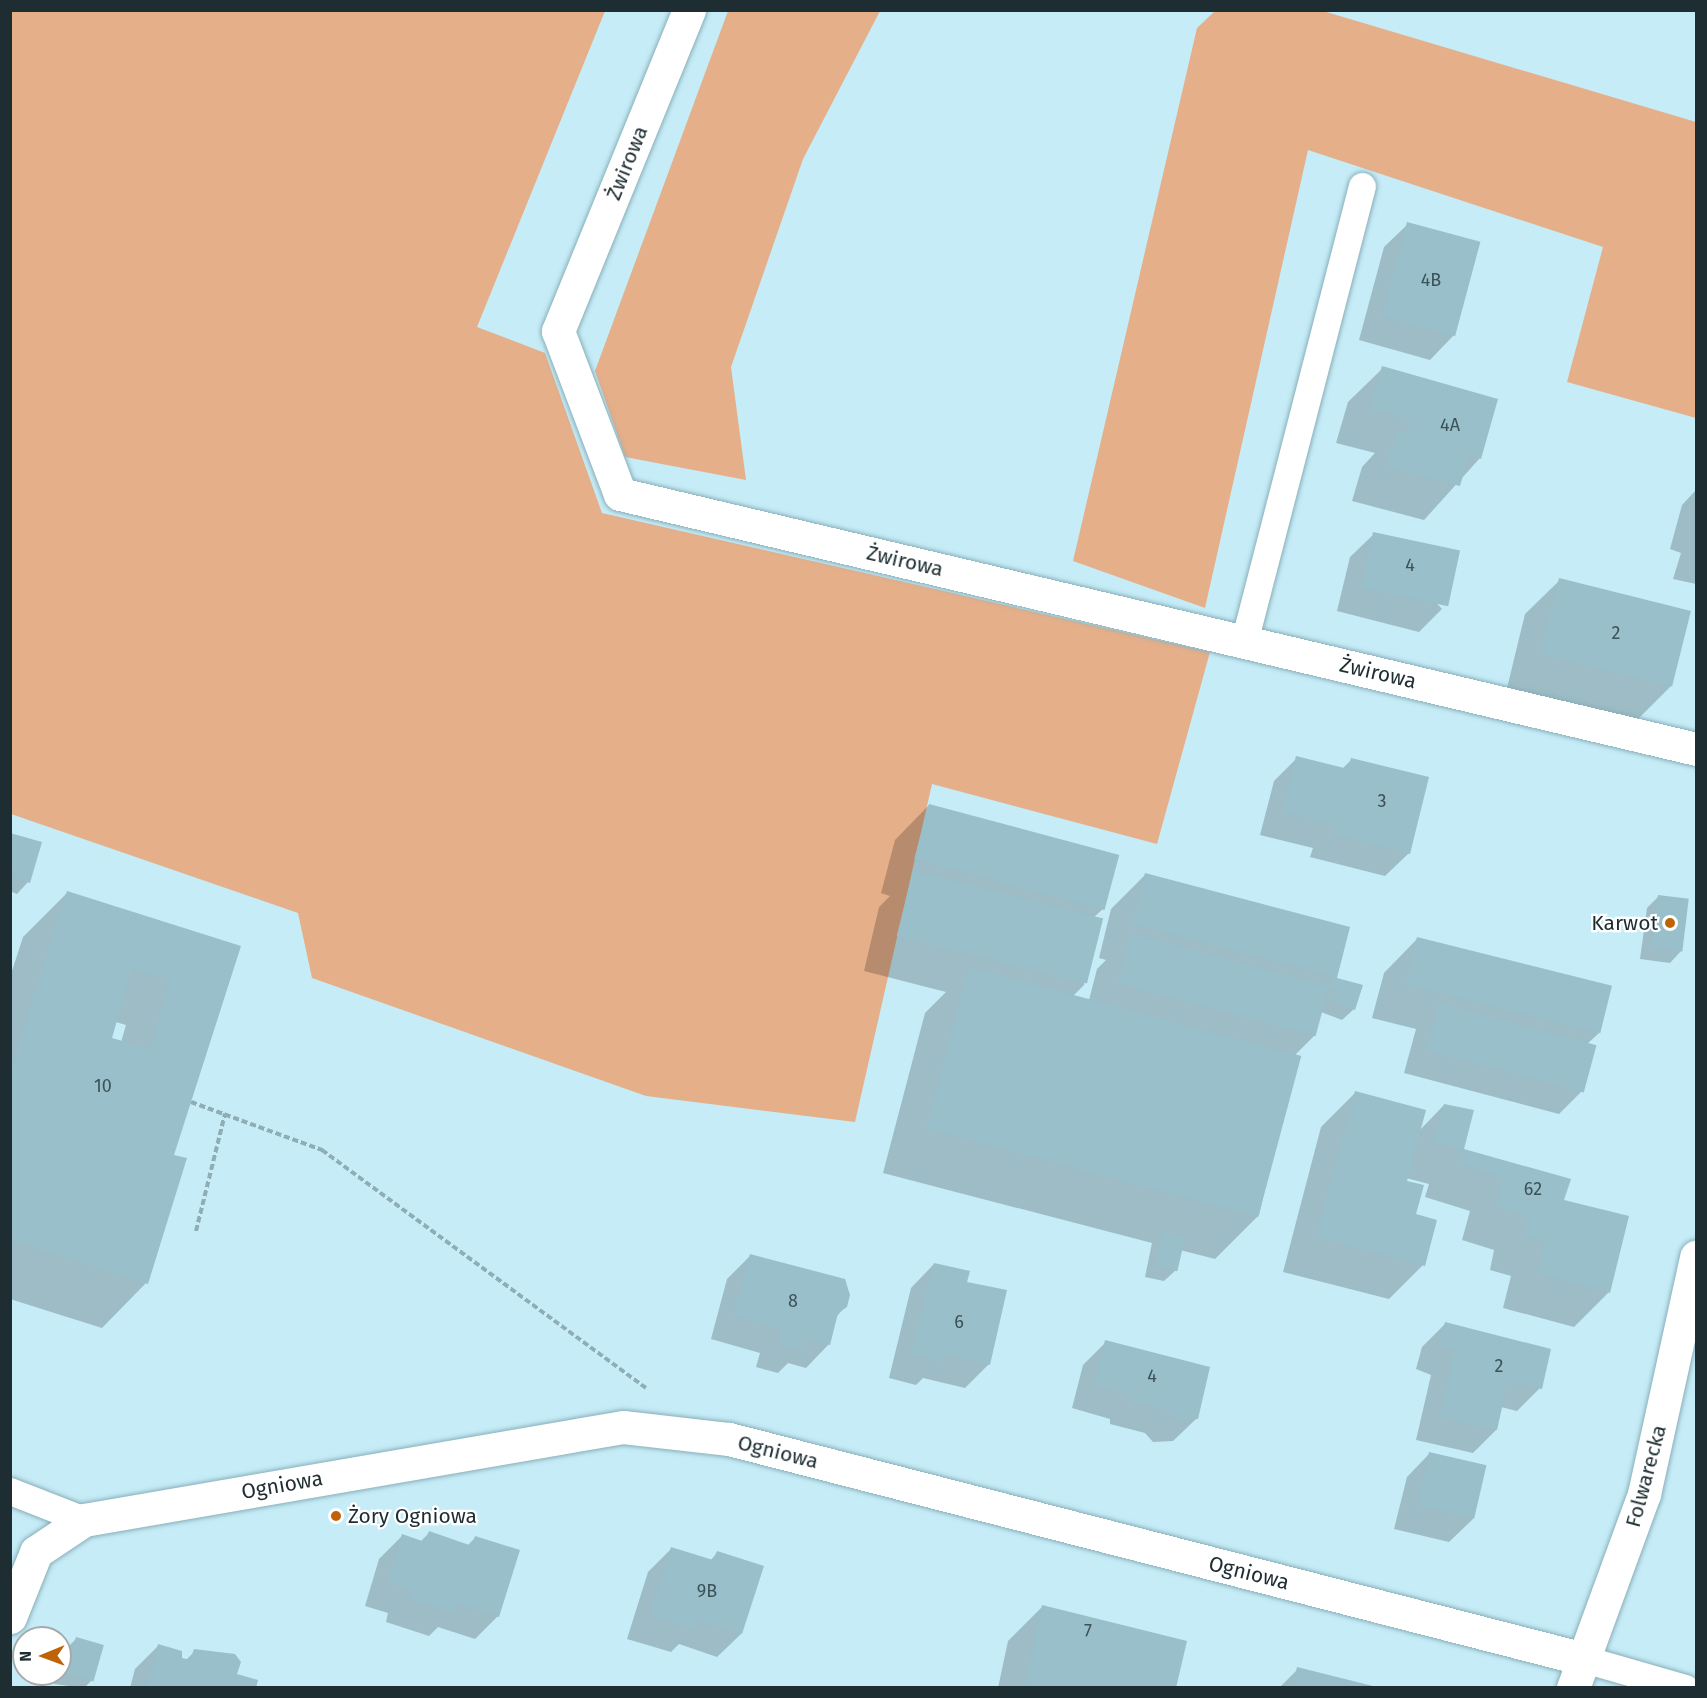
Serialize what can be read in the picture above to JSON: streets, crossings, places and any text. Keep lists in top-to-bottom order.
{
  "streets": {
    "street": ["Żwirowa", "Ogniowa", "Folwarecka"]
  },
  "crossings": [
    ["Ogniowa", "Folwarecka"]
  ],
  "places": ["Karwot", "Żory Ogniowa"],
  "house_numbers": [
    "4B",
    "4A",
    "4",
    "2",
    "3",
    "10",
    "62",
    "8",
    "6",
    "2",
    "4",
    "9B",
    "7"
  ],
  "north": "left"
}
